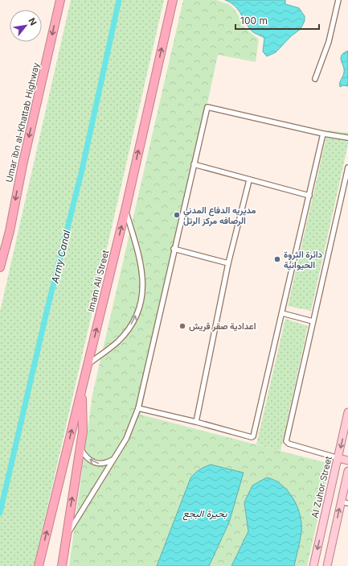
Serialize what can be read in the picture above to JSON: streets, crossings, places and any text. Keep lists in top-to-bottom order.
{
  "streets": {
    "highway": ["Umar ibn al-Khattab Highway", "Imam Ali Street"],
    "main road": ["Al Zuhor Street"]
  },
  "one_way": ["Umar ibn al-Khattab Highway"],
  "water": ["Army Canal", "بحيرة البجع"],
  "places": ["مديريه الدفاع المدني الرصافه مركز الرتل", "دائرة الثروة الحيوانية", "اعدادية صقر قريش"],
  "scale_bar": "100 m",
  "north": "top right"
}
